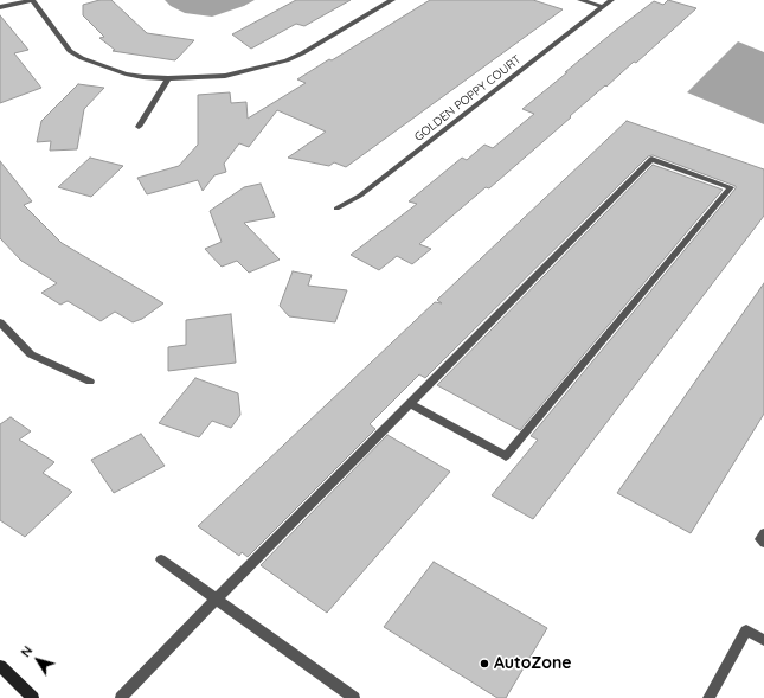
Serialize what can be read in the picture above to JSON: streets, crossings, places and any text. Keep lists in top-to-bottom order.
{
  "streets": {
    "street": ["GOLDEN POPPY COURT"]
  },
  "places": ["AutoZone"],
  "north": "top left"
}
